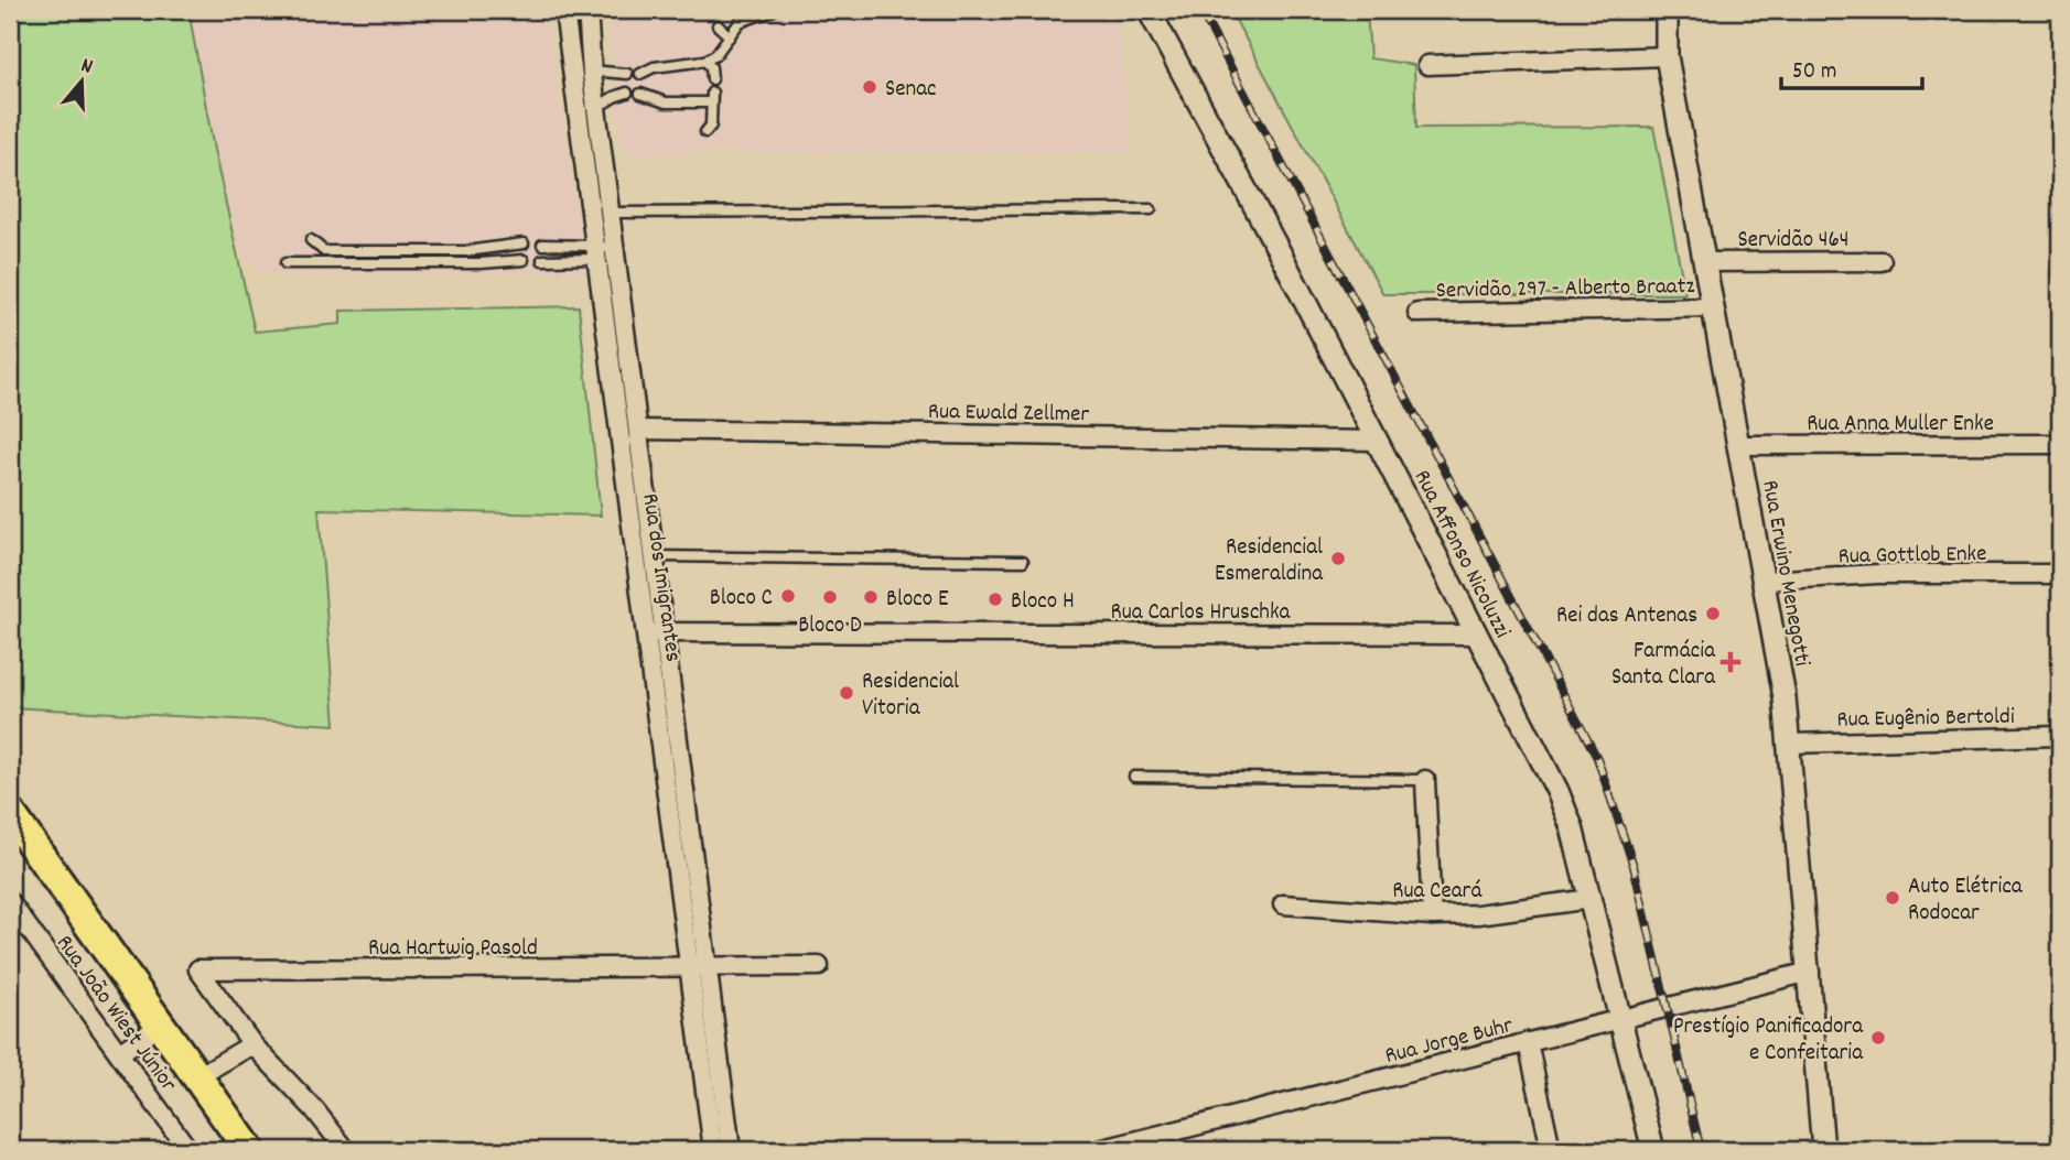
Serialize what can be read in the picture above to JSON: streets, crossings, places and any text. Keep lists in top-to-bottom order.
{
  "streets": {
    "street": [
      "Servidão 464",
      "Servidão 297 - Alberto Braatz",
      "Rua Ewald Zellmer",
      "Rua Anna Muller Enke",
      "Rua Affonso Nicoluzzi",
      "Rua Gottlob Enke",
      "Rua Erwino Menegotti",
      "Rua dos Imigrantes",
      "Rua Carlos Hruschka",
      "Rua Eugênio Bertoldi",
      "Rua Ceará",
      "Rua Hartwig Pasold",
      "Rua João Wiest Júnior",
      "Rua Jorge Buhr"
    ]
  },
  "crossings": [
    ["Servidão 464", "Rua Erwino Menegotti"],
    ["Servidão 297 - Alberto Braatz", "Rua Erwino Menegotti"],
    ["Rua Ewald Zellmer", "Rua Affonso Nicoluzzi"],
    ["Rua Ewald Zellmer", "Rua dos Imigrantes"],
    ["Rua Anna Muller Enke", "Rua Erwino Menegotti"],
    ["Rua Affonso Nicoluzzi", "Rua Carlos Hruschka"],
    ["Rua Affonso Nicoluzzi", "Rua Ceará"],
    ["Rua Affonso Nicoluzzi", "Rua Jorge Buhr"],
    ["Rua Gottlob Enke", "Rua Erwino Menegotti"],
    ["Rua Erwino Menegotti", "Rua Eugênio Bertoldi"],
    ["Rua Erwino Menegotti", "Rua Jorge Buhr"],
    ["Rua dos Imigrantes", "Rua Carlos Hruschka"],
    ["Rua dos Imigrantes", "Rua Hartwig Pasold"]
  ],
  "places": {
    "other": [
      "Senac",
      "Residencial Esmeraldina",
      "Bloco C",
      "Bloco D",
      "Bloco E",
      "Bloco H",
      "Rei das Antenas",
      "Residencial Vitoria",
      "Auto Elétrica Rodocar",
      "Prestígio Panificadora e Confeitaria"
    ],
    "health": ["Farmácia Santa Clara"]
  },
  "scale_bar": "50 m",
  "north": "top"
}
